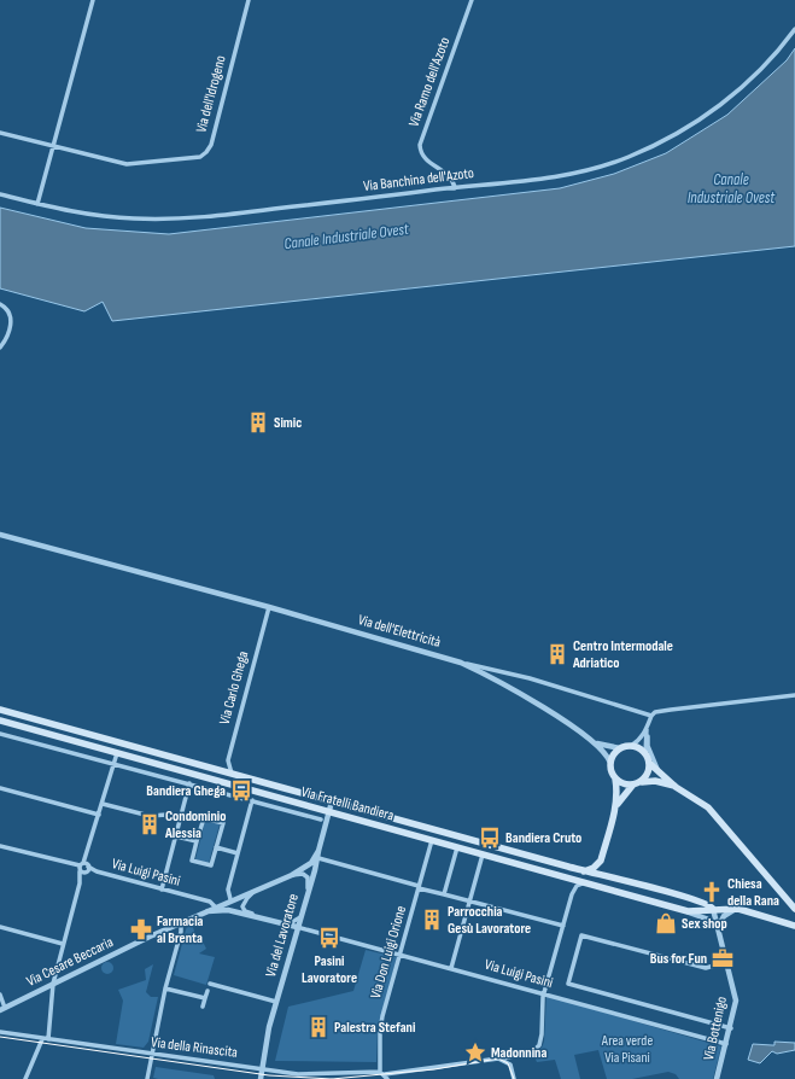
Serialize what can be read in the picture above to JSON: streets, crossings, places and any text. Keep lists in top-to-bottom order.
{
  "streets": {
    "main road": ["Via Fratelli Bandiera"],
    "street": [
      "Via Ramo dell'Azoto",
      "Via dell'Idrogeno",
      "Via Banchina dell'Azoto",
      "Via dell'Elettricità",
      "Via Carlo Ghega",
      "Via Luigi Pasini",
      "Via del Lavoratore",
      "Via Don Luigi Orione",
      "Via Cesare Beccaria",
      "Via Bottenigo",
      "Via della Rinascita"
    ]
  },
  "crossings": [
    ["Via Ramo dell'Azoto", "Via Banchina dell'Azoto"],
    ["Via dell'Elettricità", "Via Carlo Ghega"],
    ["Via Carlo Ghega", "Via Fratelli Bandiera"],
    ["Via Fratelli Bandiera", "Via del Lavoratore"],
    ["Via Fratelli Bandiera", "Via Don Luigi Orione"],
    ["Via Fratelli Bandiera", "Via Bottenigo"],
    ["Via Luigi Pasini", "Via del Lavoratore"],
    ["Via Luigi Pasini", "Via Don Luigi Orione"],
    ["Via Luigi Pasini", "Via Cesare Beccaria"],
    ["Via Luigi Pasini", "Via Bottenigo"],
    ["Via Luigi Pasini", "Via della Rinascita"],
    ["Via del Lavoratore", "Via Cesare Beccaria"],
    ["Via del Lavoratore", "Via della Rinascita"],
    ["Via Don Luigi Orione", "Via della Rinascita"]
  ],
  "water": ["Canale Industriale Ovest"],
  "parks": ["Area verde Via Pisani"],
  "places": {
    "building": [
      "Simic",
      "Centro Intermodale Adriatico",
      "Condominio Alessia",
      "Parrocchia Gesù Lavoratore",
      "Palestra Stefani"
    ],
    "bus stop": ["Bandiera Ghega", "Bandiera Cruto", "Pasini Lavoratore"],
    "church": ["Chiesa della Rana"],
    "shop": ["Sex shop"],
    "pharmacy": ["Farmacia al Brenta"],
    "office": ["Bus for Fun"],
    "place": ["Madonnina"]
  }
}
